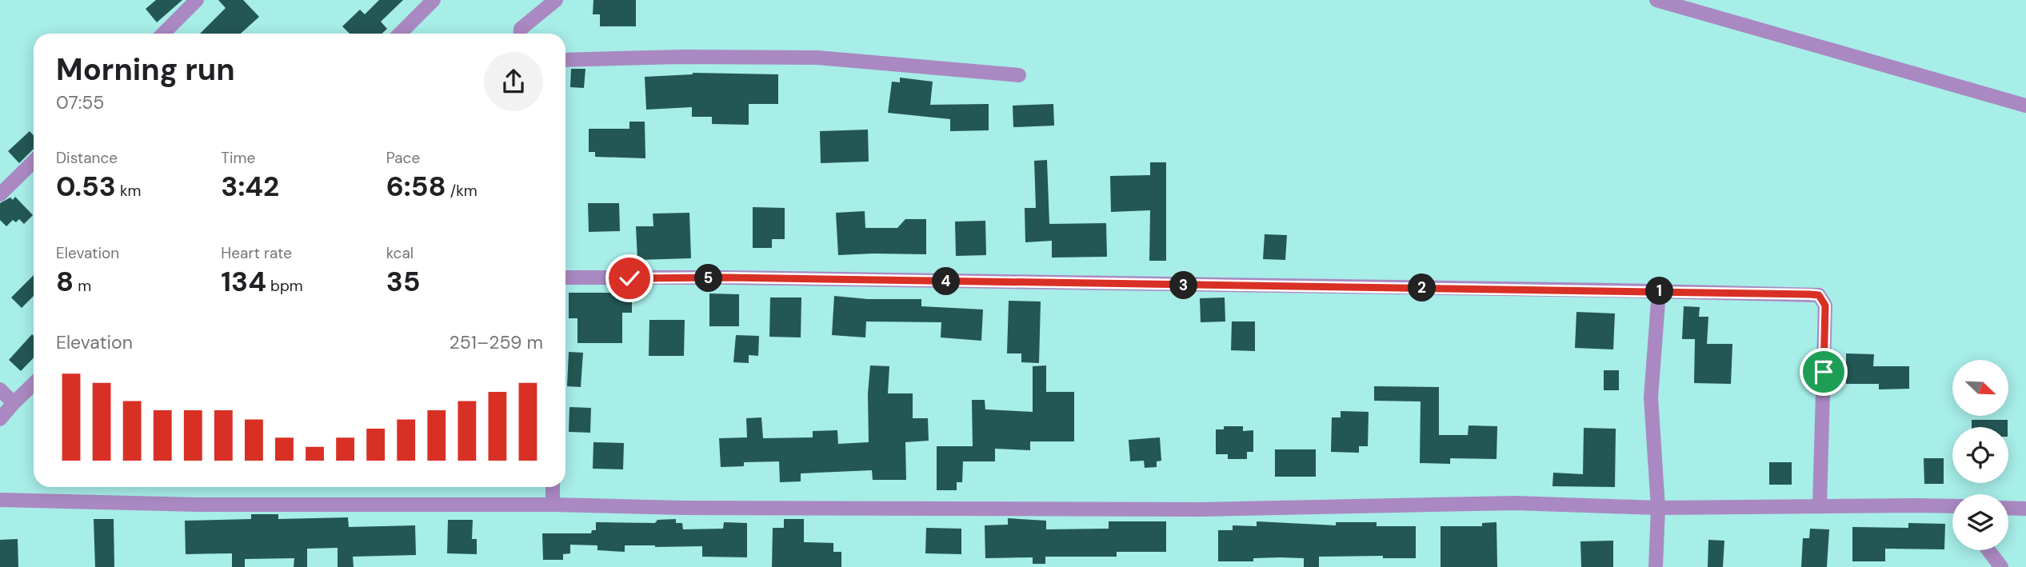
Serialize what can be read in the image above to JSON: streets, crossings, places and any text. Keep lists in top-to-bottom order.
{
  "north": "bottom right",
  "page": {
    "heading": ["Morning run", "07:55"],
    "stats": [
      ["Distance", "0.53 km"],
      ["Time", "3:42"],
      ["Pace", "6:58 /km"],
      ["Elevation", "8 m"],
      ["Heart rate", "134 bpm"],
      ["kcal", "35"]
    ],
    "pins": [
      "5",
      "4",
      "3",
      "2",
      "1"
    ],
    "chart": ["Elevation", "251–259 m"]
  }
}
